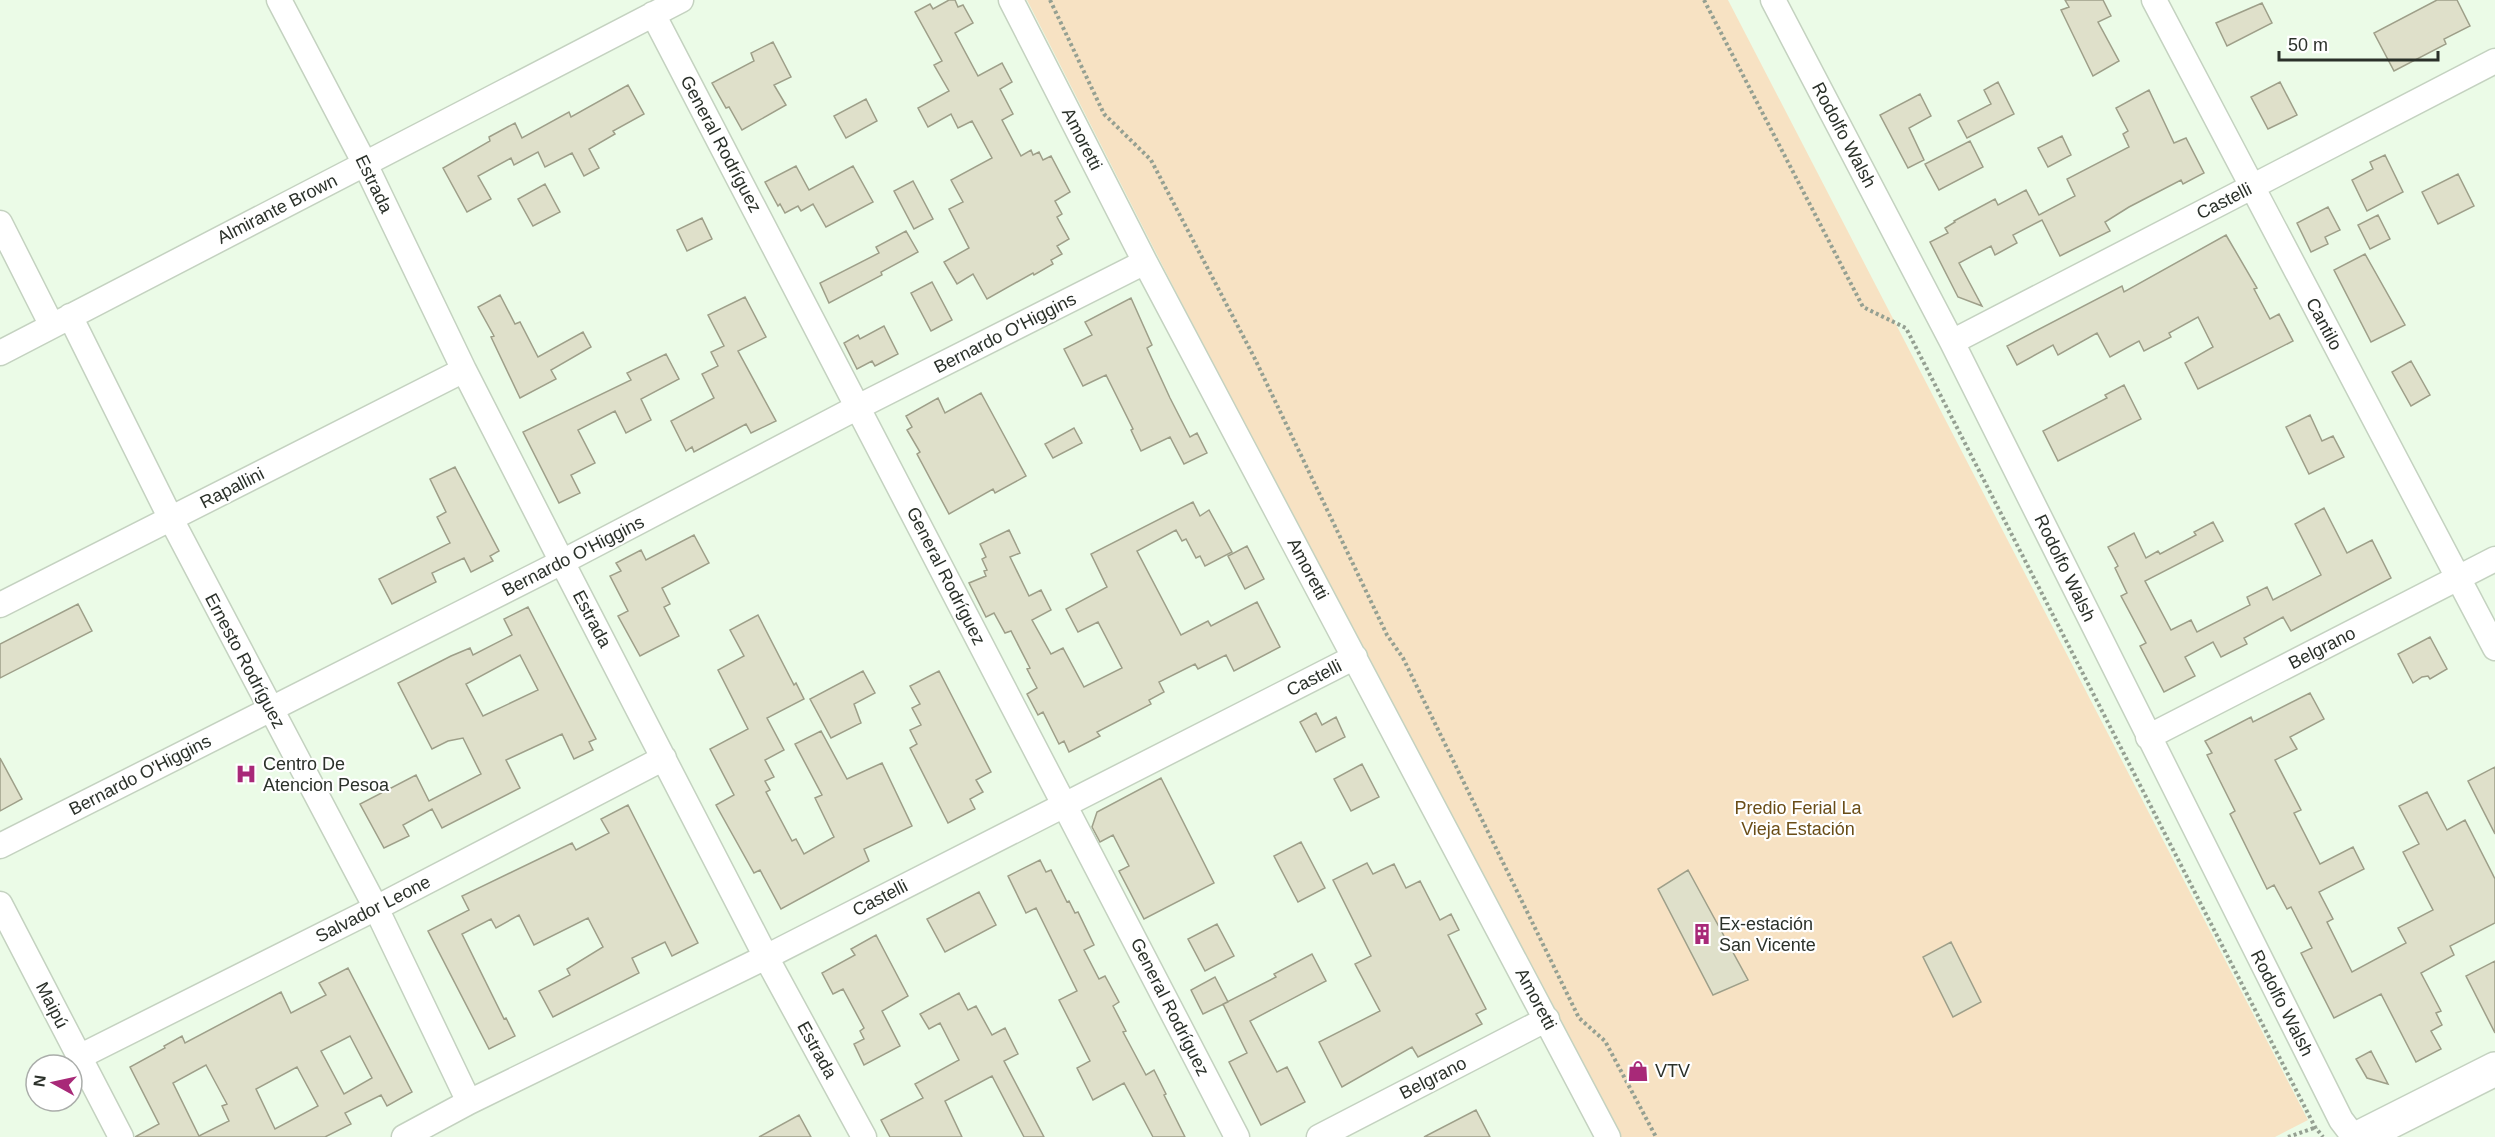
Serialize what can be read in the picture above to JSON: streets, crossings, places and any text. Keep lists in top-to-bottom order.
{
  "streets": {
    "street": [
      "Rodolfo Walsh",
      "Amoretti",
      "General Rodríguez",
      "Estrada",
      "Castelli",
      "Almirante Brown",
      "Cantilo",
      "Bernardo O'Higgins",
      "Rapallini",
      "Belgrano",
      "Ernesto Rodríguez",
      "Salvador Leone",
      "Maipú"
    ]
  },
  "crossings": [
    ["Rodolfo Walsh", "Castelli"],
    ["Rodolfo Walsh", "Belgrano"],
    ["Amoretti", "Castelli"],
    ["Amoretti", "Bernardo O'Higgins"],
    ["Amoretti", "Belgrano"],
    ["General Rodríguez", "Castelli"],
    ["General Rodríguez", "Almirante Brown"],
    ["General Rodríguez", "Bernardo O'Higgins"],
    ["Estrada", "Castelli"],
    ["Estrada", "Almirante Brown"],
    ["Estrada", "Bernardo O'Higgins"],
    ["Estrada", "Rapallini"],
    ["Estrada", "Salvador Leone"],
    ["Castelli", "Cantilo"],
    ["Castelli", "Ernesto Rodríguez"],
    ["Almirante Brown", "Ernesto Rodríguez"],
    ["Cantilo", "Belgrano"],
    ["Bernardo O'Higgins", "Ernesto Rodríguez"],
    ["Rapallini", "Ernesto Rodríguez"],
    ["Ernesto Rodríguez", "Salvador Leone"]
  ],
  "parks": ["Predio Ferial La Vieja Estación"],
  "places": {
    "hospital": ["Centro De Atencion Pesoa"],
    "building": ["Ex-estación San Vicente"],
    "shop": ["VTV"]
  },
  "scale_bar": "50 m",
  "north": "left"
}
